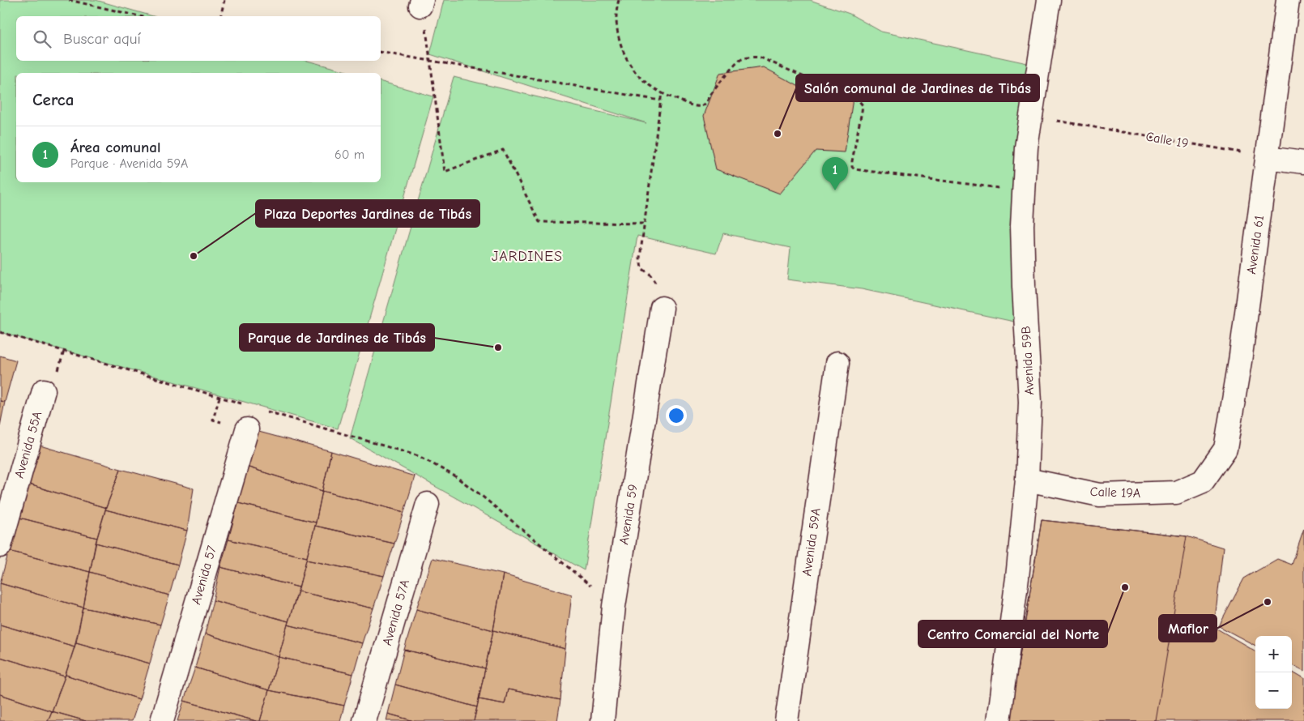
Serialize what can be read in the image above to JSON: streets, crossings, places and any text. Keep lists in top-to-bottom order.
{
  "streets": {
    "street": [
      "Avenida 61",
      "Avenida 59B",
      "Avenida 55A",
      "Calle 19A",
      "Avenida 59",
      "Avenida 59A",
      "Avenida 57",
      "Avenida 57A"
    ],
    "path": ["Calle 19"]
  },
  "crossings": [
    ["Calle 19", "Avenida 61"],
    ["Calle 19", "Avenida 59B"],
    ["Avenida 61", "Calle 19A"],
    ["Avenida 59B", "Calle 19A"]
  ],
  "districts": ["JARDINES"],
  "places": [
    "Salón comunal de Jardines de Tibás",
    "Plaza Deportes Jardines de Tibás",
    "Parque de Jardines de Tibás",
    "Centro Comercial del Norte",
    "Maflor"
  ],
  "page": {
    "search": "Buscar aquí",
    "heading": "Cerca",
    "list": [
      {
        "mark": "1",
        "name": "Área comunal",
        "note": "Parque · Avenida 59A",
        "value": "60 m"
      }
    ],
    "pins": "1",
    "map_buttons": ["+", "−"]
  }
}
